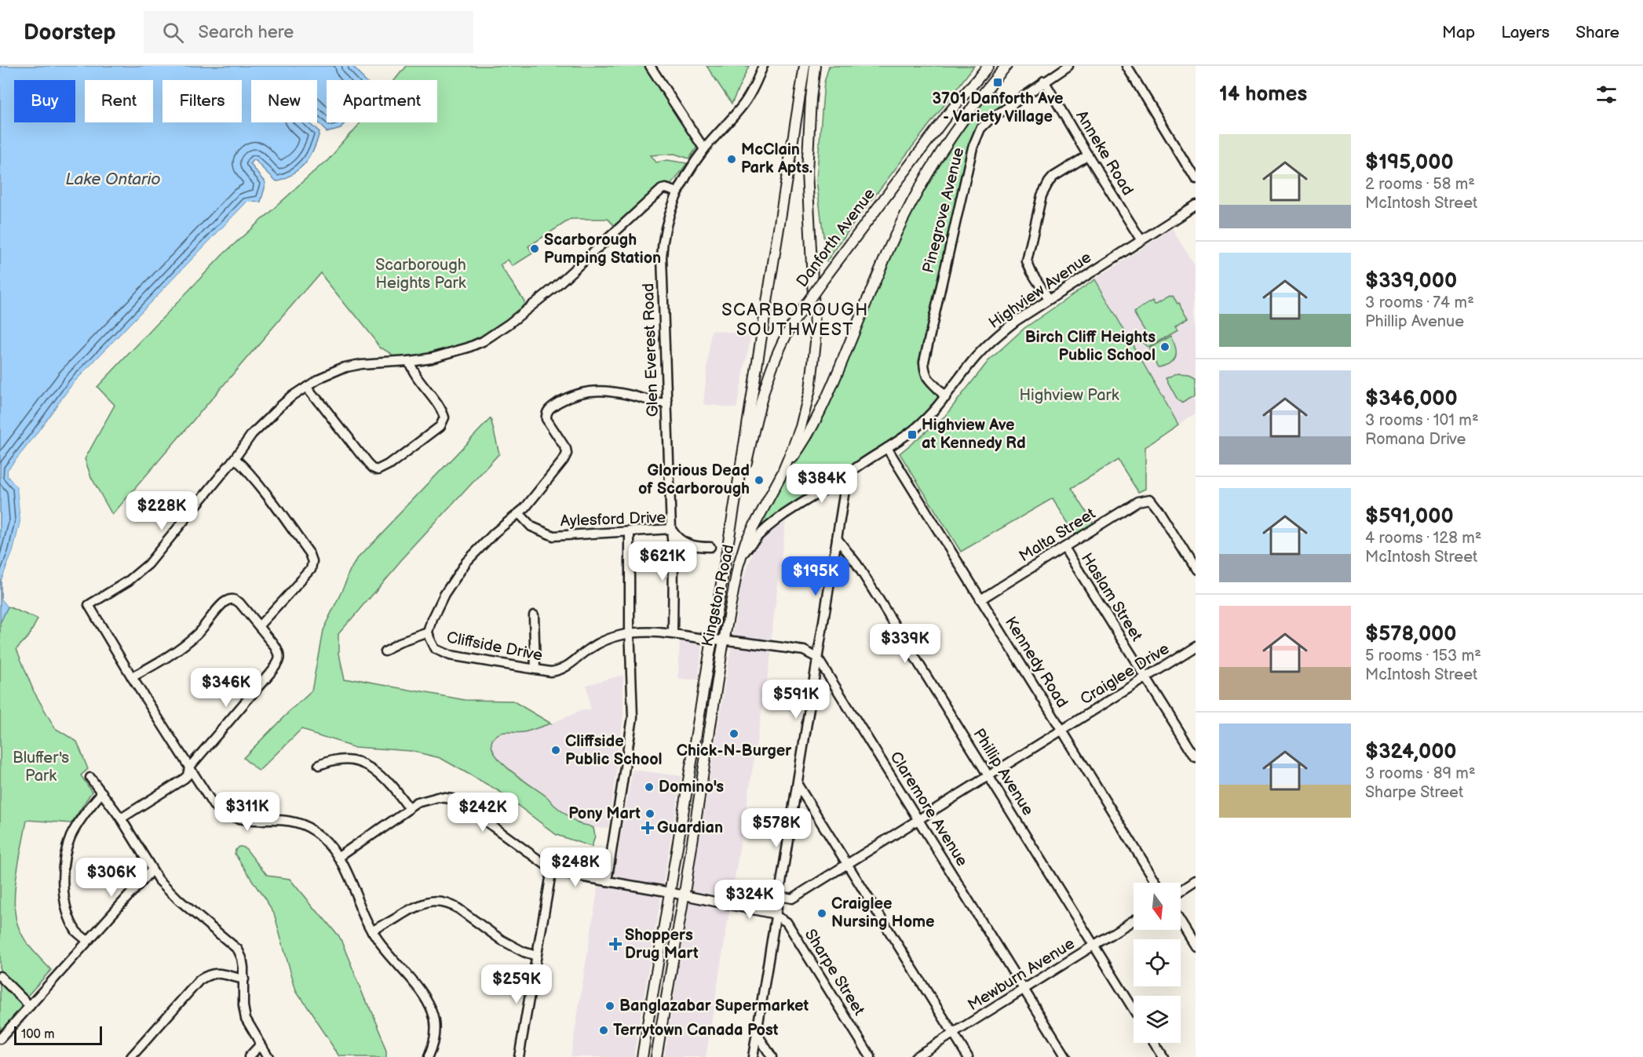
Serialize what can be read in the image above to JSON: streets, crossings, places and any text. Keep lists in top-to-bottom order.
{
  "streets": {
    "main road": ["Danforth Avenue", "Kingston Road"],
    "street": [
      "Anneke Road",
      "Pinegrove Avenue",
      "Highview Avenue",
      "Glen Everest Road",
      "Aylesford Drive",
      "Malta Street",
      "Haslam Street",
      "Cliffside Drive",
      "Kennedy Road",
      "Craiglee Drive",
      "Phillip Avenue",
      "Claremore Avenue",
      "Sharpe Street",
      "Mewburn Avenue"
    ]
  },
  "crossings": [
    ["Anneke Road", "Pinegrove Avenue"],
    ["Anneke Road", "Highview Avenue"],
    ["Pinegrove Avenue", "Highview Avenue"],
    ["Danforth Avenue", "Kingston Road"],
    ["Highview Avenue", "Kingston Road"],
    ["Highview Avenue", "Kennedy Road"],
    ["Glen Everest Road", "Aylesford Drive"],
    ["Glen Everest Road", "Cliffside Drive"],
    ["Aylesford Drive", "Cliffside Drive"],
    ["Malta Street", "Haslam Street"],
    ["Malta Street", "Kennedy Road"],
    ["Kingston Road", "Cliffside Drive"],
    ["Haslam Street", "Craiglee Drive"],
    ["Kennedy Road", "Craiglee Drive"],
    ["Craiglee Drive", "Phillip Avenue"],
    ["Craiglee Drive", "Claremore Avenue"],
    ["Phillip Avenue", "Mewburn Avenue"],
    ["Claremore Avenue", "Mewburn Avenue"]
  ],
  "districts": ["SCARBOROUGH SOUTHWEST"],
  "water": ["Lake Ontario"],
  "parks": ["Scarborough Heights Park", "Highview Park", "Bluffer's Park"],
  "places": {
    "transit": ["3701 Danforth Ave - Variety Village", "Highview Ave at Kennedy Rd"],
    "other": [
      "McClain Park Apts.",
      "Scarborough Pumping Station",
      "Birch Cliff Heights Public School",
      "Glorious Dead of Scarborough",
      "Chick-N-Burger",
      "Cliffside Public School",
      "Domino's",
      "Pony Mart",
      "Craiglee Nursing Home",
      "Banglazabar Supermarket",
      "Terrytown Canada Post"
    ],
    "health": ["Guardian", "Shoppers Drug Mart"]
  },
  "scale_bar": "100 m",
  "north": "bottom",
  "page": {
    "header": "Doorstep",
    "search": "Search here",
    "nav": ["Map", "Layers", "Share"],
    "heading": "14 homes",
    "chip": [
      "Buy",
      "Rent",
      "Filters",
      "New",
      "Apartment"
    ],
    "list": [
      {
        "name": "$195,000",
        "note": "2 rooms · 58 m² · McIntosh Street"
      },
      {
        "name": "$339,000",
        "note": "3 rooms · 74 m² · Phillip Avenue"
      },
      {
        "name": "$346,000",
        "note": "3 rooms · 101 m² · Romana Drive"
      },
      {
        "name": "$591,000",
        "note": "4 rooms · 128 m² · McIntosh Street"
      },
      {
        "name": "$578,000",
        "note": "5 rooms · 153 m² · McIntosh Street"
      },
      {
        "name": "$324,000",
        "note": "3 rooms · 89 m² · Sharpe Street"
      }
    ],
    "price": [
      "$384K",
      "$228K",
      "$621K",
      "$195K",
      "$339K",
      "$346K",
      "$591K",
      "$311K",
      "$242K",
      "$578K",
      "$248K",
      "$306K",
      "$324K",
      "$259K"
    ],
    "scale": "100 m"
  }
}
